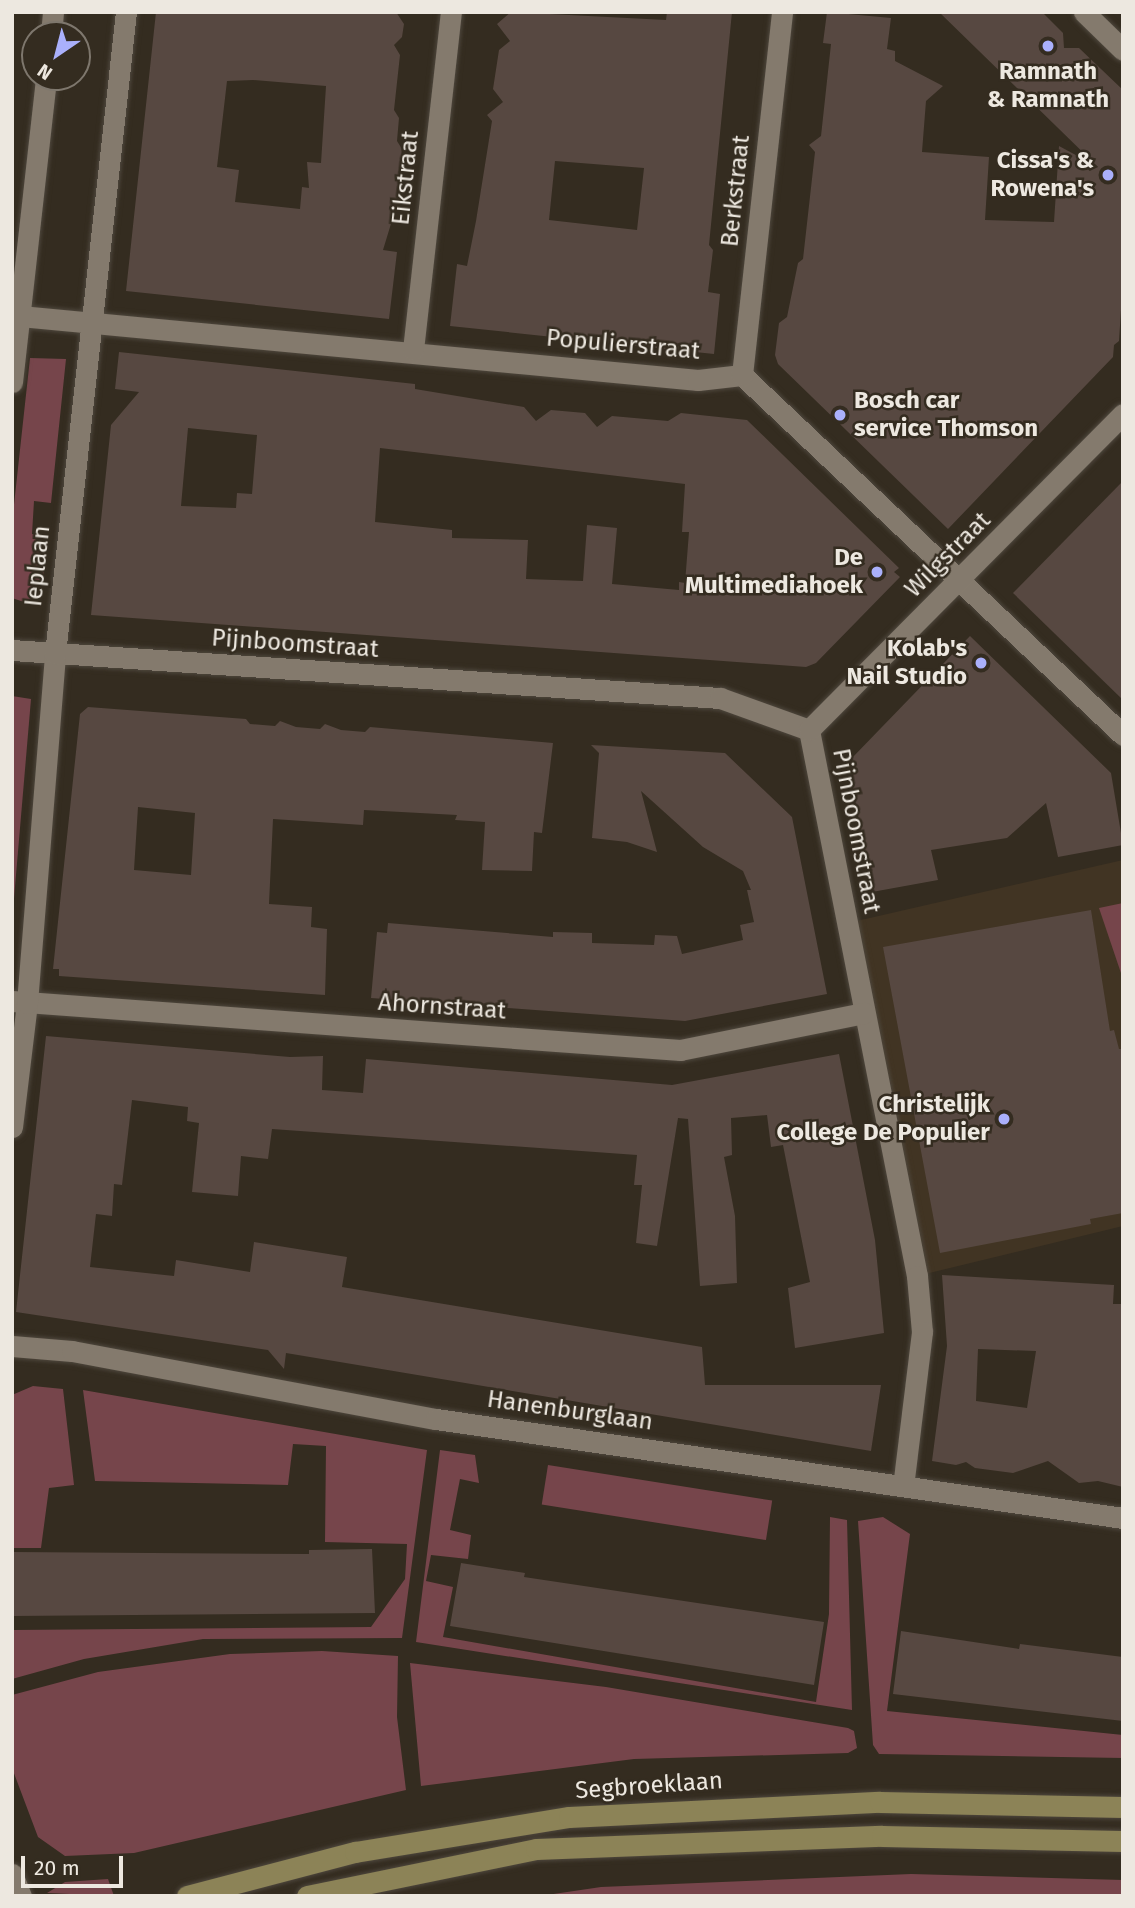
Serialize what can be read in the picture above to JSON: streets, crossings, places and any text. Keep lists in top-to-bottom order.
{
  "streets": {
    "main road": ["Segbroeklaan"],
    "street": [
      "Eikstraat",
      "Berkstraat",
      "Populierstraat",
      "Wilgstraat",
      "Ieplaan",
      "Pijnboomstraat",
      "Ahornstraat",
      "Hanenburglaan"
    ]
  },
  "crossings": [
    ["Eikstraat", "Populierstraat"],
    ["Berkstraat", "Populierstraat"],
    ["Populierstraat", "Ieplaan"],
    ["Wilgstraat", "Pijnboomstraat"],
    ["Ieplaan", "Pijnboomstraat"],
    ["Ieplaan", "Ahornstraat"],
    ["Pijnboomstraat", "Ahornstraat"],
    ["Pijnboomstraat", "Hanenburglaan"]
  ],
  "places": [
    "Ramnath & Ramnath",
    "Cissa's & Rowena's",
    "Bosch car service Thomson",
    "De Multimediahoek",
    "Kolab's Nail Studio",
    "Christelijk College De Populier"
  ],
  "scale_bar": "20 m",
  "north": "bottom left"
}
